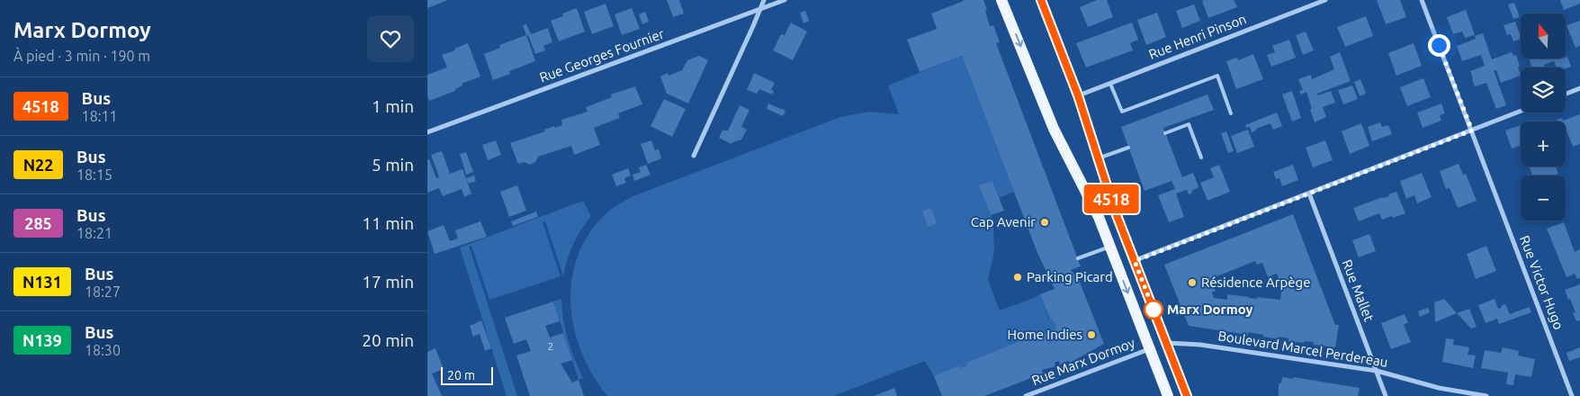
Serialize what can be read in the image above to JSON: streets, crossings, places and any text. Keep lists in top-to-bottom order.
{
  "streets": {
    "street": [
      "Rue Henri Pinson",
      "Rue Georges Fournier",
      "Rue Victor Hugo",
      "Rue Mallet",
      "Boulevard Marcel Perdereau",
      "Rue Marx Dormoy"
    ]
  },
  "crossings": [
    ["Rue Mallet", "Boulevard Marcel Perdereau"]
  ],
  "places": [
    "Cap Avenir",
    "Parking Picard",
    "Résidence Arpège",
    "Marx Dormoy",
    "Home Indies"
  ],
  "lines": ["bus line 4518"],
  "house_numbers": ["2"],
  "scale_bar": "20 m",
  "north": "top",
  "page": {
    "heading": ["Marx Dormoy", "À pied · 3 min · 190 m"],
    "on_map": "4518",
    "map_buttons": ["+", "−"],
    "list": [
      {
        "mark": "4518",
        "name": "Bus",
        "note": "18:11",
        "value": "1 min"
      },
      {
        "mark": "N22",
        "name": "Bus",
        "note": "18:15",
        "value": "5 min"
      },
      {
        "mark": "285",
        "name": "Bus",
        "note": "18:21",
        "value": "11 min"
      },
      {
        "mark": "N131",
        "name": "Bus",
        "note": "18:27",
        "value": "17 min"
      },
      {
        "mark": "N139",
        "name": "Bus",
        "note": "18:30",
        "value": "20 min"
      }
    ],
    "scale": "20 m"
  }
}
